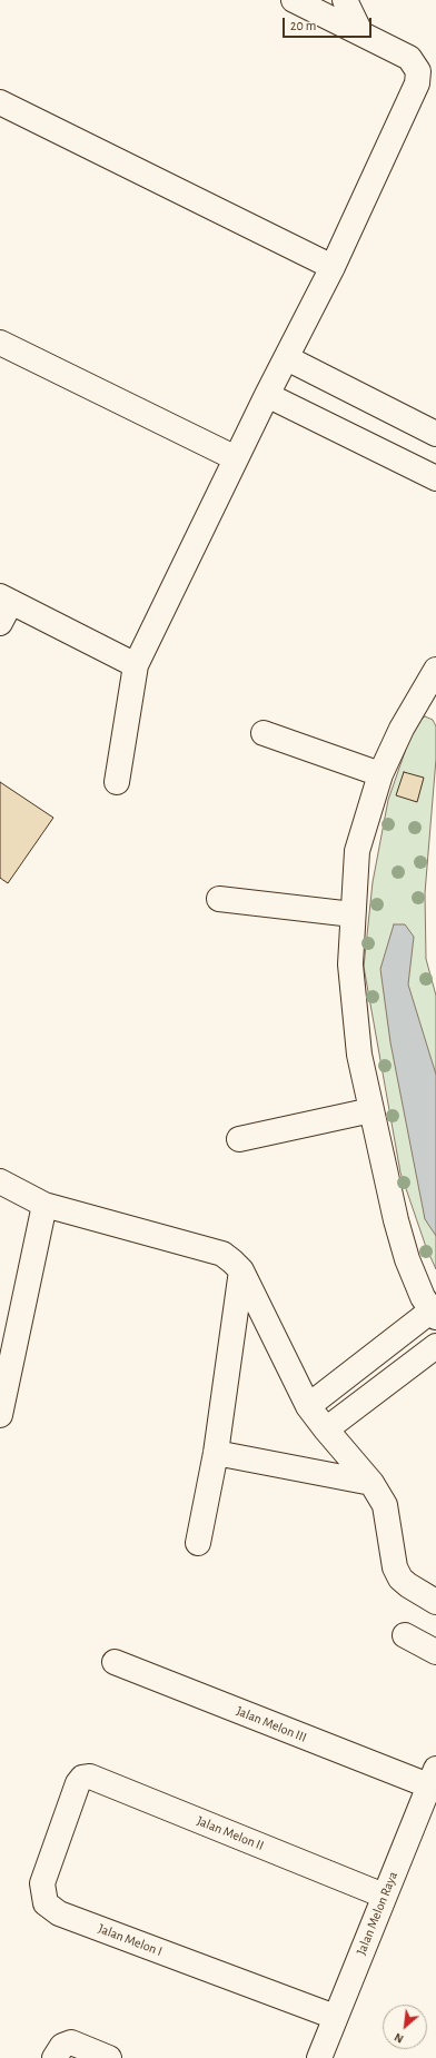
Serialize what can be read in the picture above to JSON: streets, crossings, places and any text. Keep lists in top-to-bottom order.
{
  "streets": {
    "street": [
      "Jalan Melon III",
      "Jalan Melon II",
      "Jalan Melon Raya",
      "Jalan Melon I"
    ]
  },
  "crossings": [
    ["Jalan Melon III", "Jalan Melon Raya"],
    ["Jalan Melon II", "Jalan Melon Raya"],
    ["Jalan Melon II", "Jalan Melon I"],
    ["Jalan Melon Raya", "Jalan Melon I"]
  ],
  "scale_bar": "20 m",
  "north": "bottom left"
}
